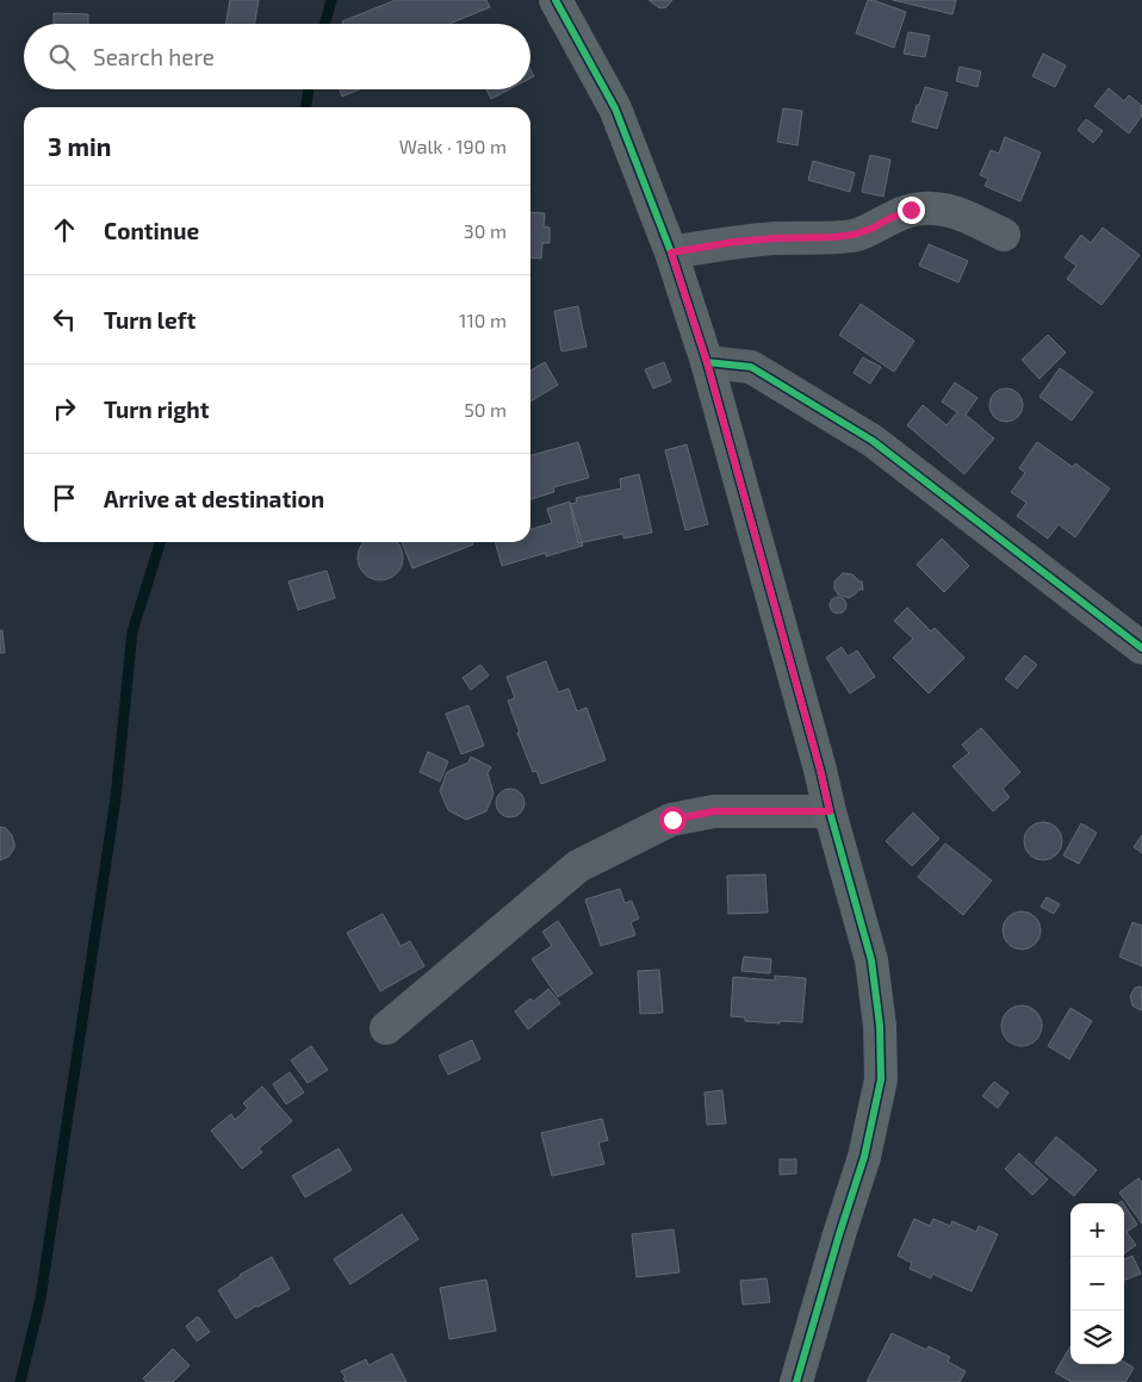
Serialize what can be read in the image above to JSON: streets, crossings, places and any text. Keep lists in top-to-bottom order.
{
  "page": {
    "search": "Search here",
    "heading": ["3 min", "Walk · 190 m"],
    "list": [
      ["Continue", "30 m"],
      ["Turn left", "110 m"],
      ["Turn right", "50 m"],
      "Arrive at destination"
    ],
    "map_buttons": ["+", "−"]
  }
}
